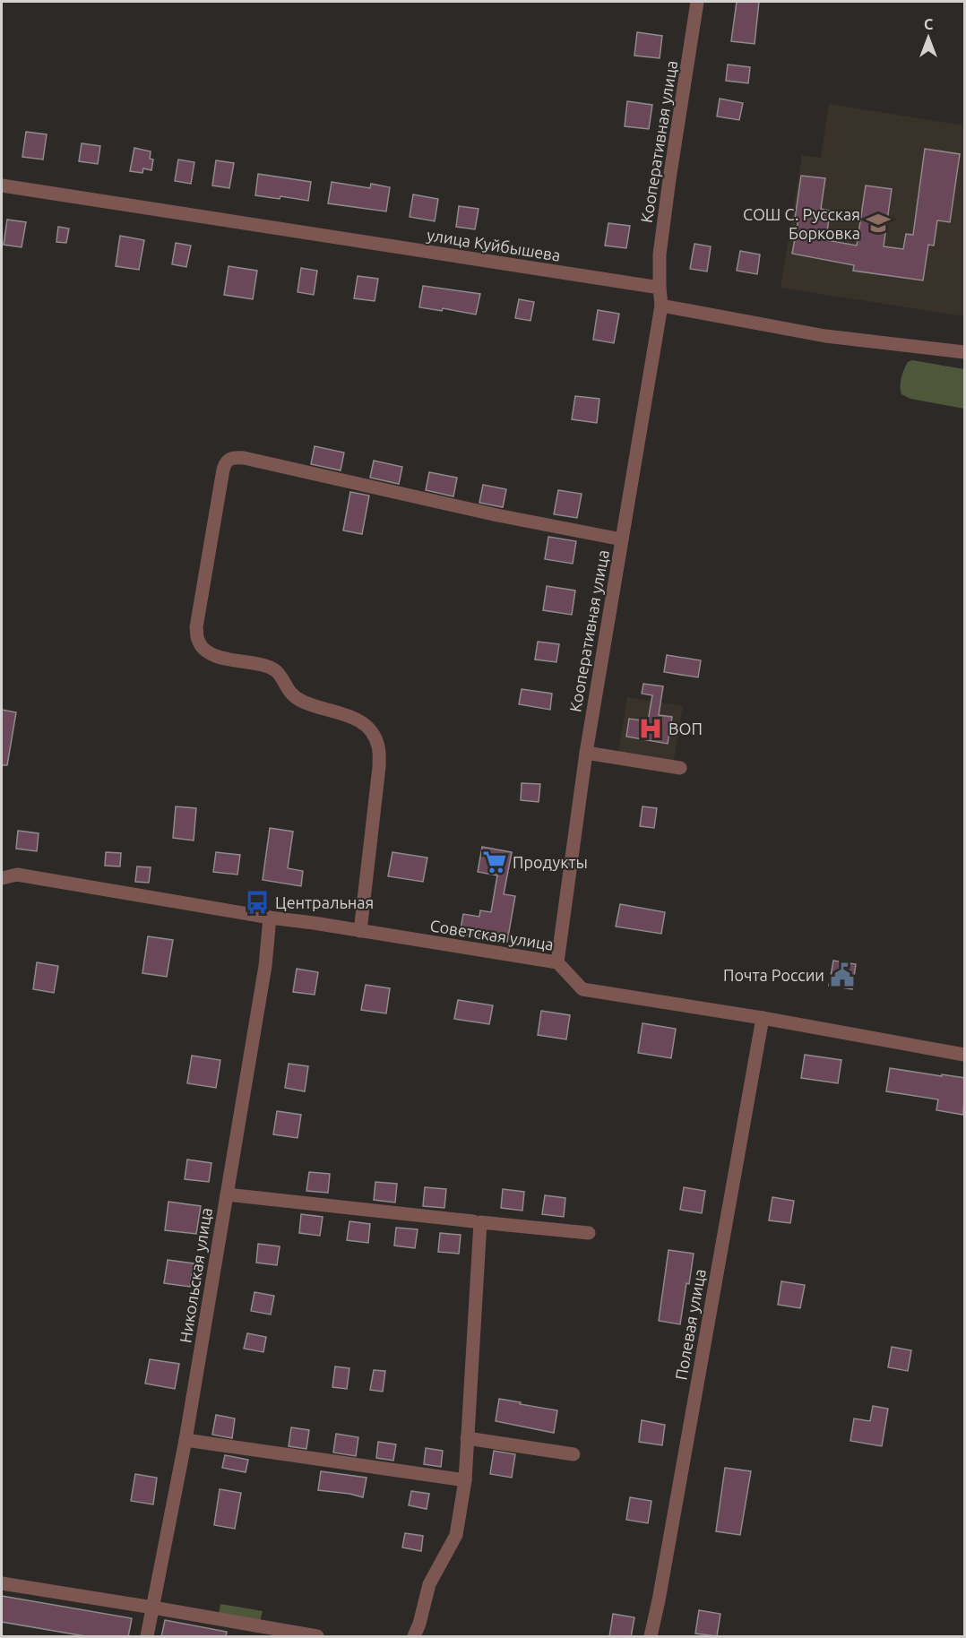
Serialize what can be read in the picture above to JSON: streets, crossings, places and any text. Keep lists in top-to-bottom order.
{
  "streets": {
    "street": [
      "Кооперативная улица",
      "улица Куйбышева",
      "Советская улица",
      "Никольская улица",
      "Полевая улица"
    ]
  },
  "crossings": [
    ["Кооперативная улица", "улица Куйбышева"],
    ["Кооперативная улица", "Советская улица"],
    ["Советская улица", "Никольская улица"],
    ["Советская улица", "Полевая улица"]
  ],
  "places": {
    "school or university": ["СОШ С. Русская Борковка"],
    "hospital": ["ВОП"],
    "supermarket": ["Продукты"],
    "bus stop": ["Центральная"],
    "public building": ["Почта России"]
  },
  "north": "top"
}
